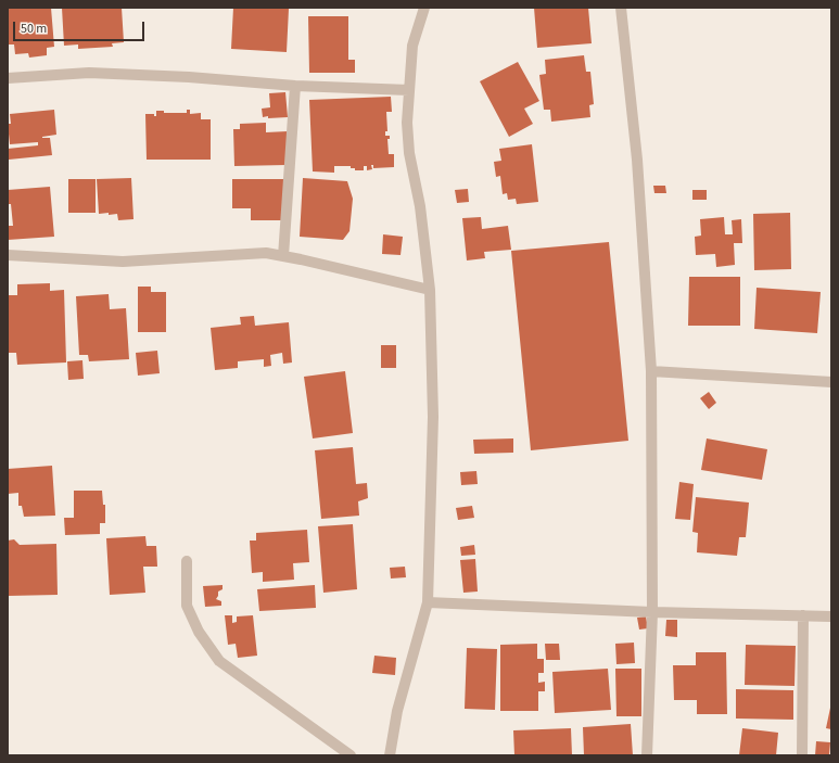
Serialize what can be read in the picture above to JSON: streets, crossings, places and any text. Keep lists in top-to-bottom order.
{
  "scale_bar": "50 m"
}
